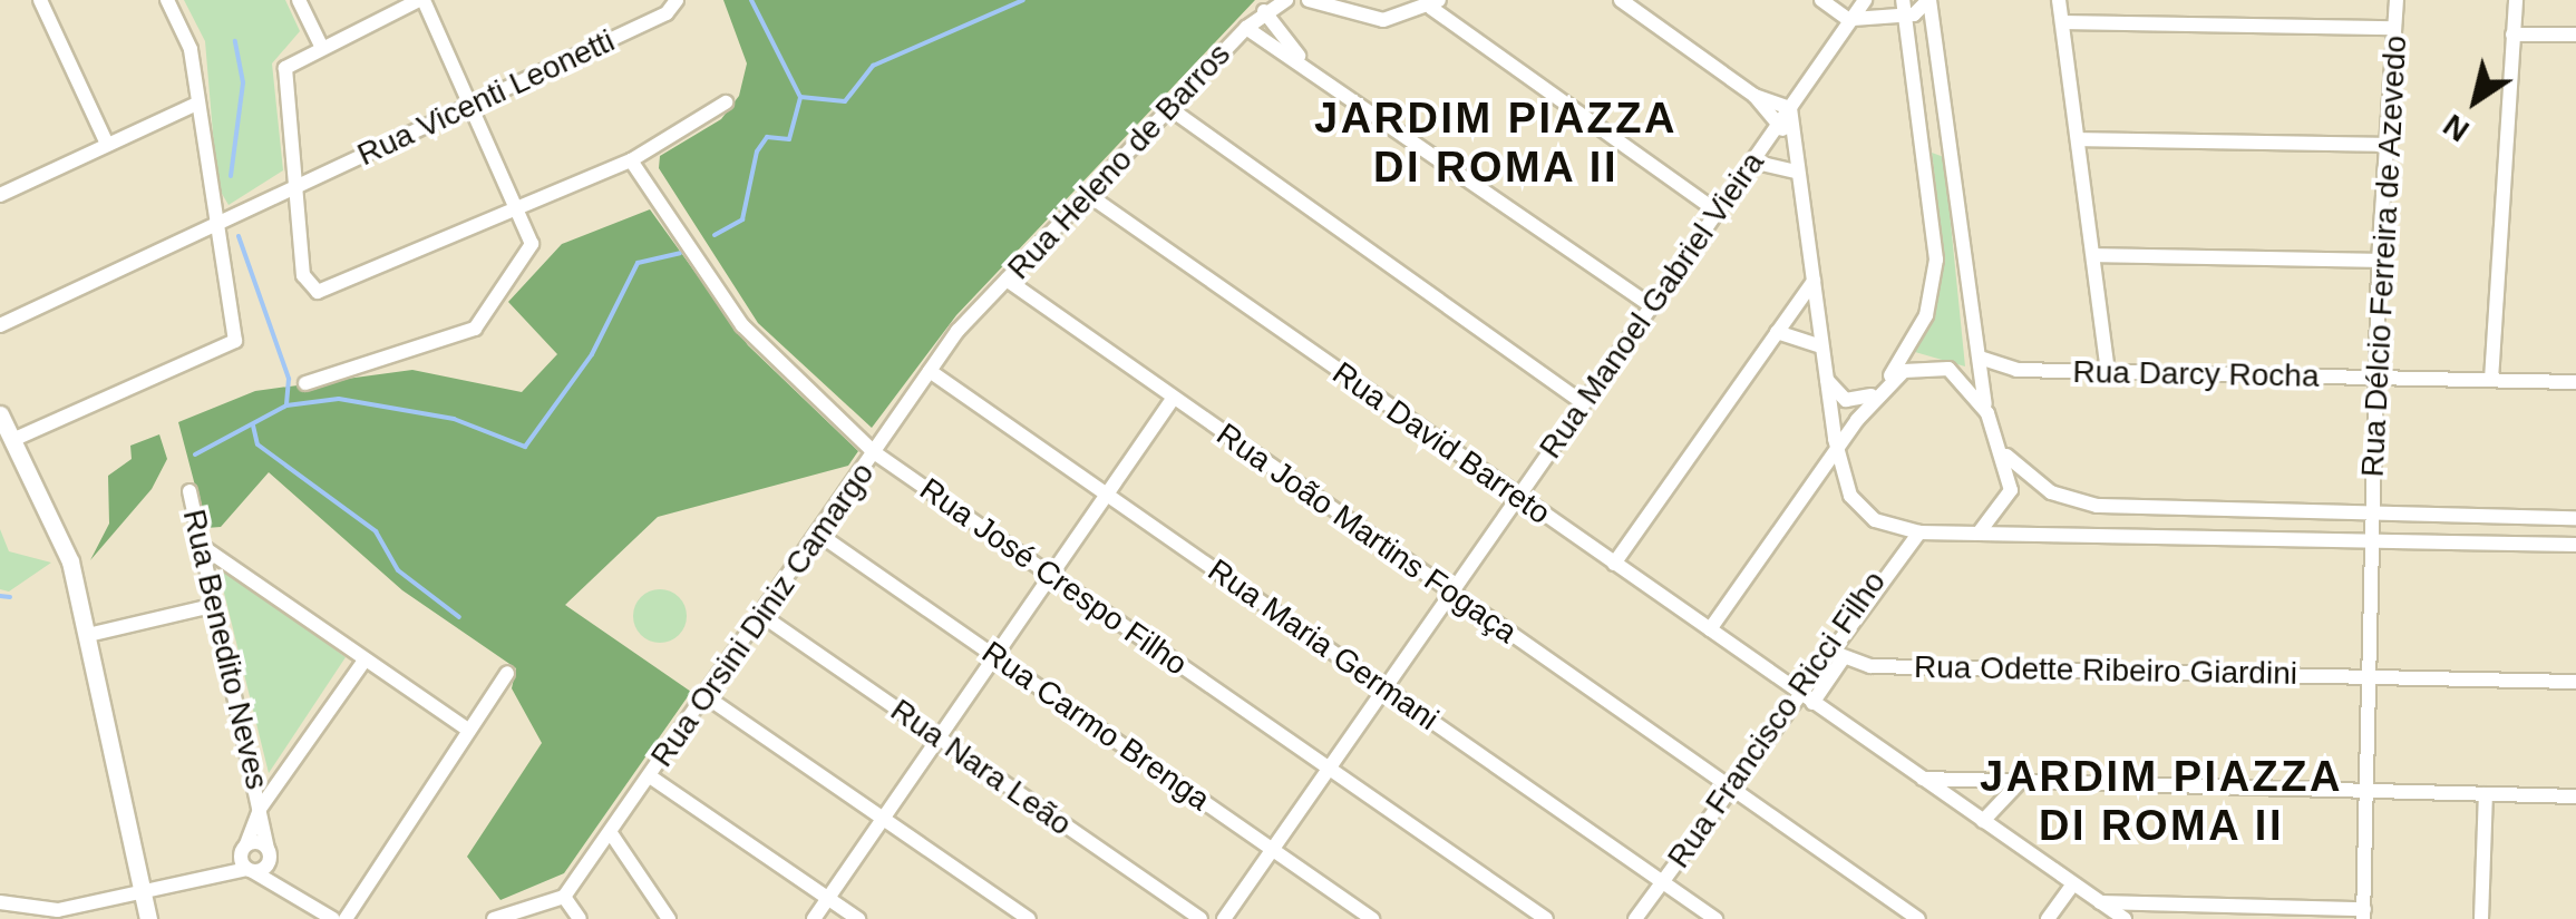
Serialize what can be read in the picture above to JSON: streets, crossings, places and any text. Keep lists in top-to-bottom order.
{
  "streets": {
    "street": [
      "Rua Vicenti Leonetti",
      "Rua Heleno de Barros",
      "Rua Délcio Ferreira de Azevedo",
      "Rua Manoel Gabriel Vieira",
      "Rua Darcy Rocha",
      "Rua David Barreto",
      "Rua João Martins Fogaça",
      "Rua José Crespo Filho",
      "Rua Orsini Diniz Camargo",
      "Rua Maria Germani",
      "Rua Benedito Neves",
      "Rua Odette Ribeiro Giardini",
      "Rua Francisco Ricci Filho",
      "Rua Carmo Brenga",
      "Rua Nara Leão"
    ]
  },
  "crossings": [
    ["Rua Heleno de Barros", "Rua David Barreto"],
    ["Rua Heleno de Barros", "Rua João Martins Fogaça"],
    ["Rua Heleno de Barros", "Rua Orsini Diniz Camargo"],
    ["Rua Délcio Ferreira de Azevedo", "Rua Darcy Rocha"],
    ["Rua Délcio Ferreira de Azevedo", "Rua Odette Ribeiro Giardini"],
    ["Rua Manoel Gabriel Vieira", "Rua David Barreto"],
    ["Rua Manoel Gabriel Vieira", "Rua João Martins Fogaça"],
    ["Rua Manoel Gabriel Vieira", "Rua José Crespo Filho"],
    ["Rua Manoel Gabriel Vieira", "Rua Maria Germani"],
    ["Rua Manoel Gabriel Vieira", "Rua Carmo Brenga"],
    ["Rua David Barreto", "Rua Francisco Ricci Filho"],
    ["Rua João Martins Fogaça", "Rua Francisco Ricci Filho"],
    ["Rua José Crespo Filho", "Rua Orsini Diniz Camargo"],
    ["Rua Orsini Diniz Camargo", "Rua Maria Germani"],
    ["Rua Orsini Diniz Camargo", "Rua Carmo Brenga"],
    ["Rua Orsini Diniz Camargo", "Rua Nara Leão"],
    ["Rua Maria Germani", "Rua Francisco Ricci Filho"]
  ],
  "districts": ["JARDIM PIAZZA DI ROMA II", "JARDIM PIAZZA DI ROMA II"],
  "north": "bottom left"
}
